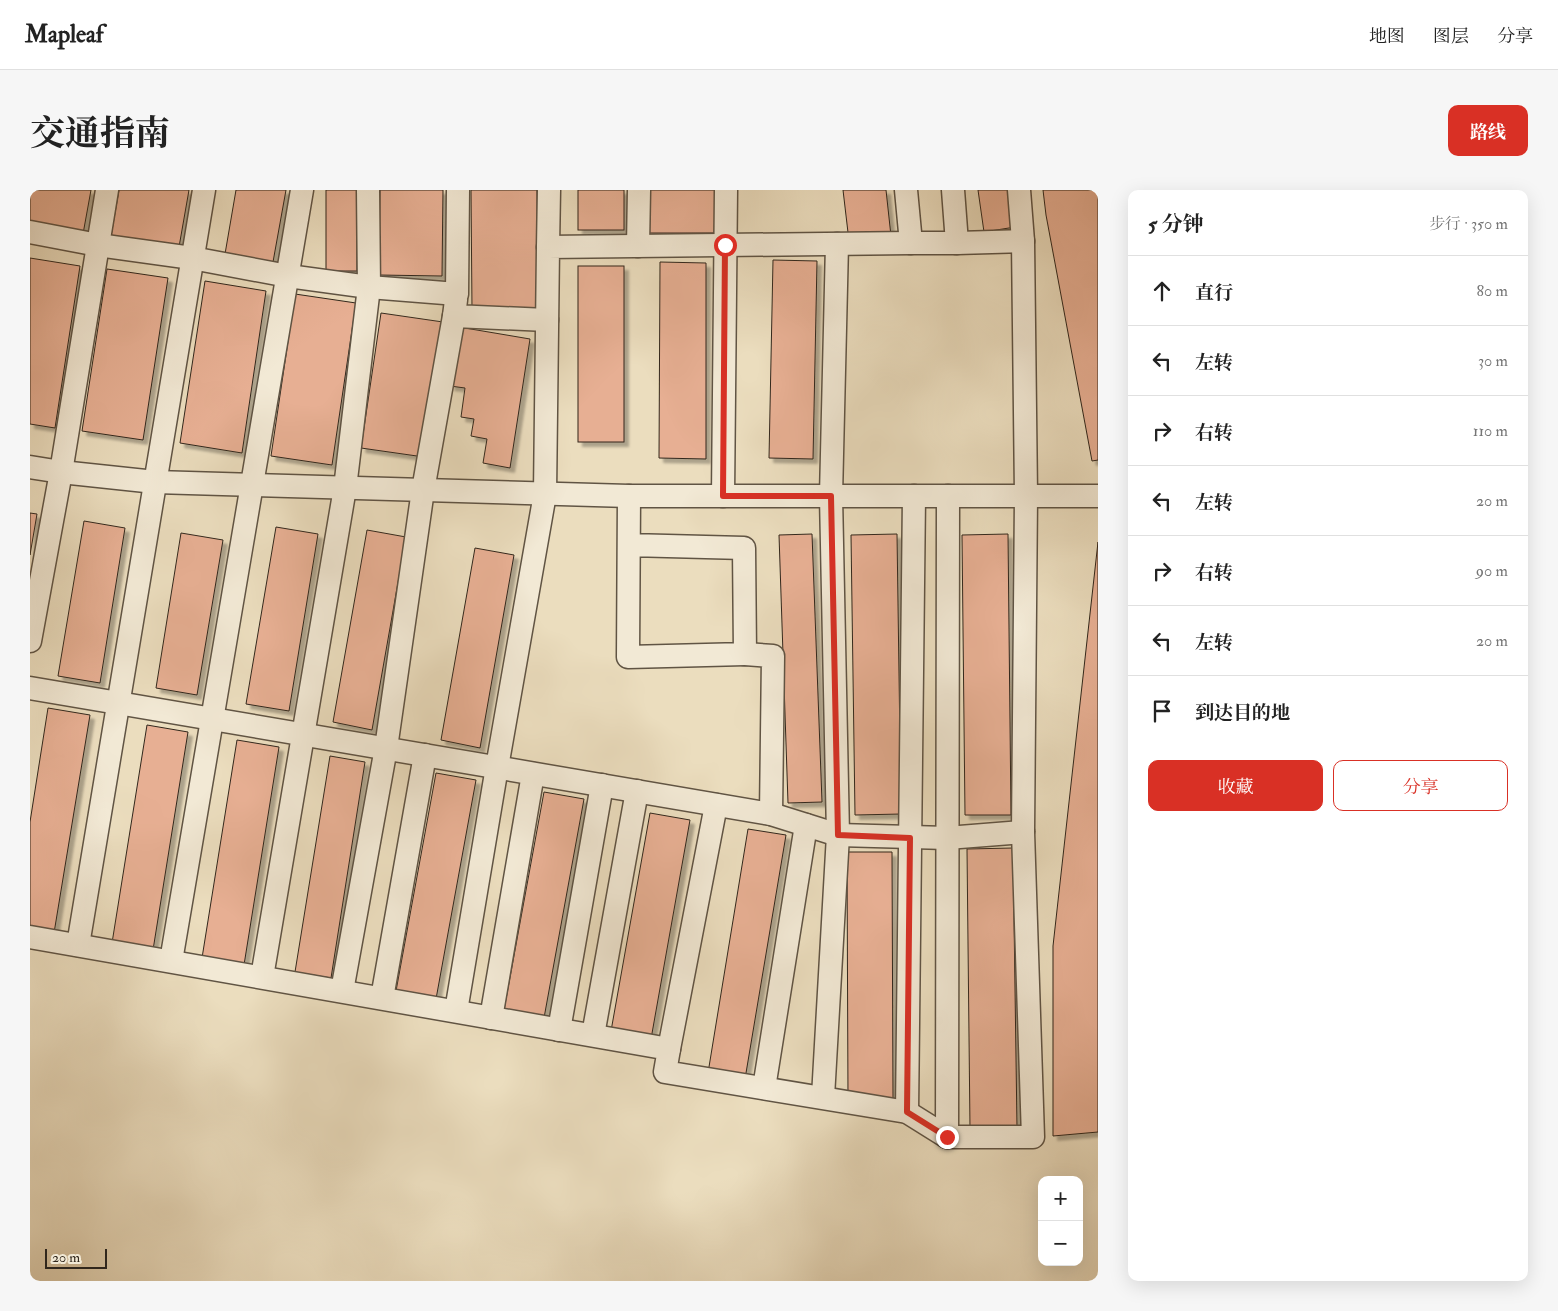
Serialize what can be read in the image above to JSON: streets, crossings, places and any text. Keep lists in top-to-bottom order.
{
  "scale_bar": "20 m",
  "page": {
    "header": "Mapleaf",
    "nav": ["地图", "图层", "分享"],
    "title": "交通指南",
    "buttons": [
      "路线",
      ["收藏", "分享"]
    ],
    "heading": ["5 分钟", "步行 · 350 m"],
    "list": [
      ["直行", "80 m"],
      ["左转", "30 m"],
      ["右转", "110 m"],
      ["左转", "20 m"],
      ["右转", "90 m"],
      ["左转", "20 m"],
      "到达目的地"
    ],
    "map_buttons": ["+", "−"],
    "scale": "20 m"
  }
}
